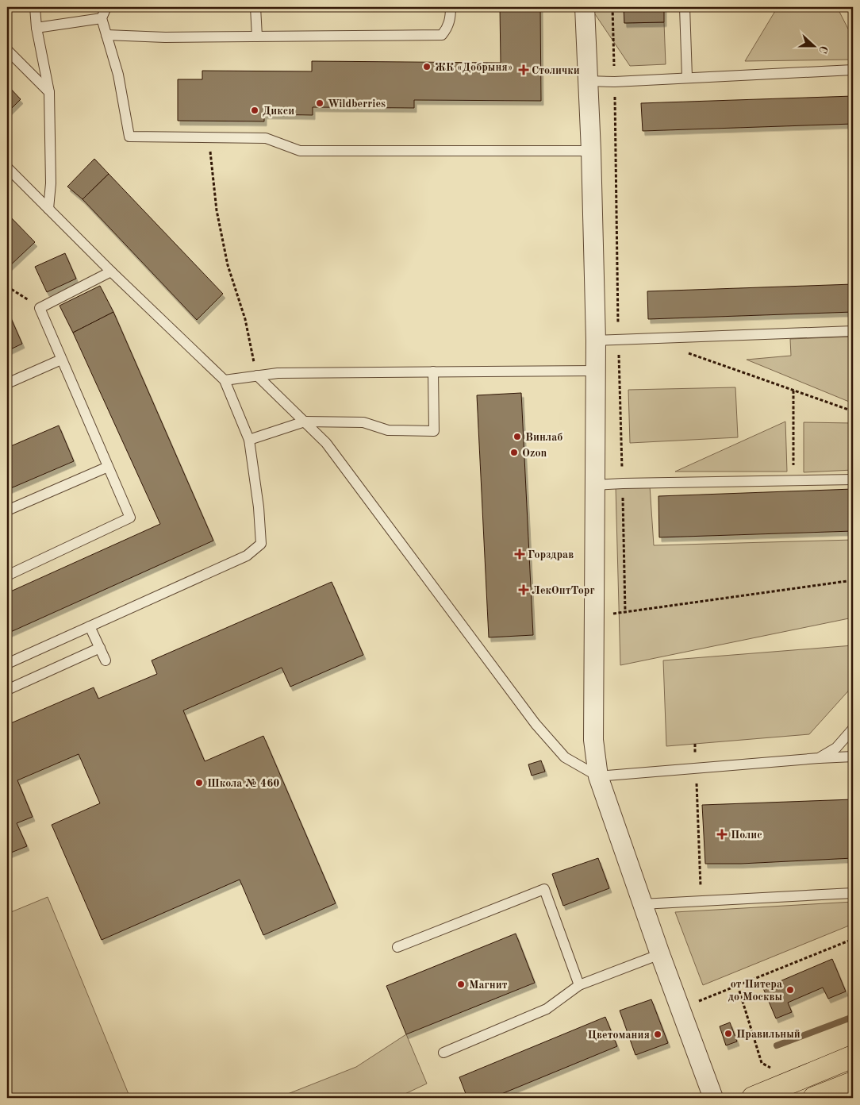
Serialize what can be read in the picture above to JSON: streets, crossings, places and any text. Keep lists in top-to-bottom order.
{
  "places": {
    "other": [
      "ЖК «Добрыня»",
      "Wildberries",
      "Дикси",
      "Винлаб",
      "Ozon",
      "Школа № 460",
      "Магнит",
      "от Питера до Москвы",
      "Правильный",
      "Цветомания"
    ],
    "health": [
      "Столички",
      "Горздрав",
      "ЛекОптТорг",
      "Полис"
    ]
  },
  "north": "right"
}
